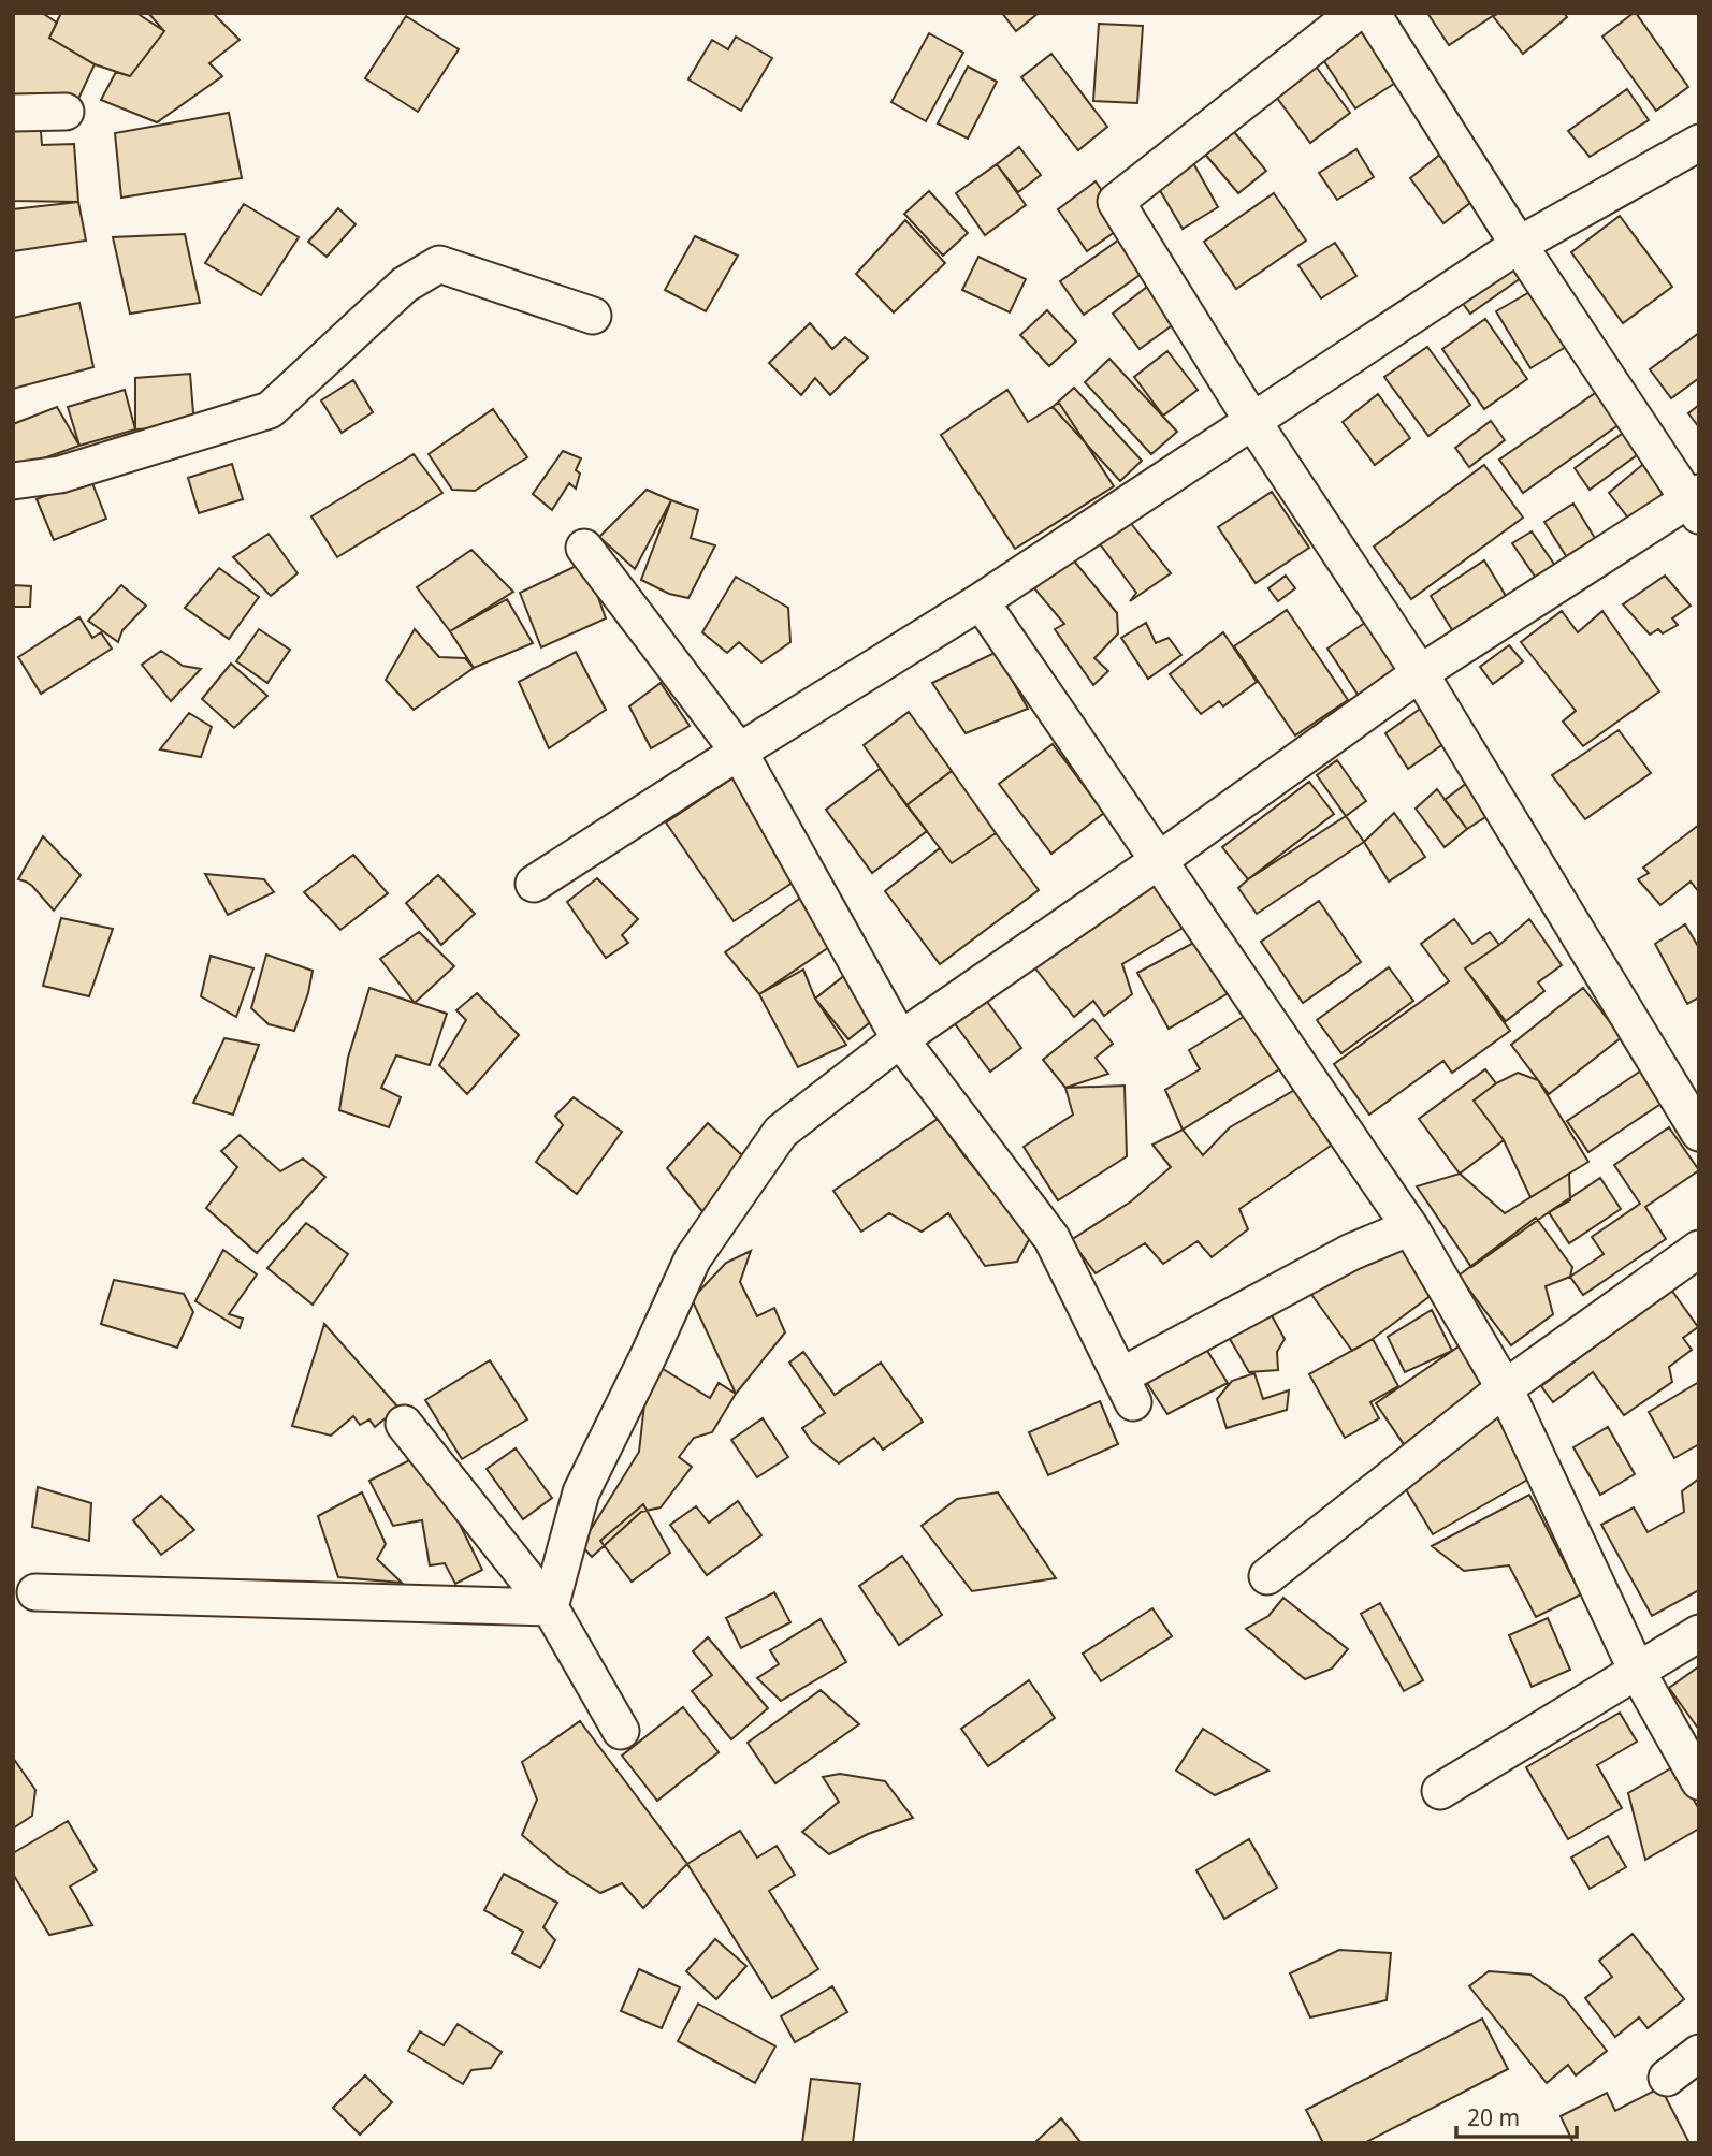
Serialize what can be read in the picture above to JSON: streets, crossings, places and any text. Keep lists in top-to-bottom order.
{
  "scale_bar": "20 m"
}
